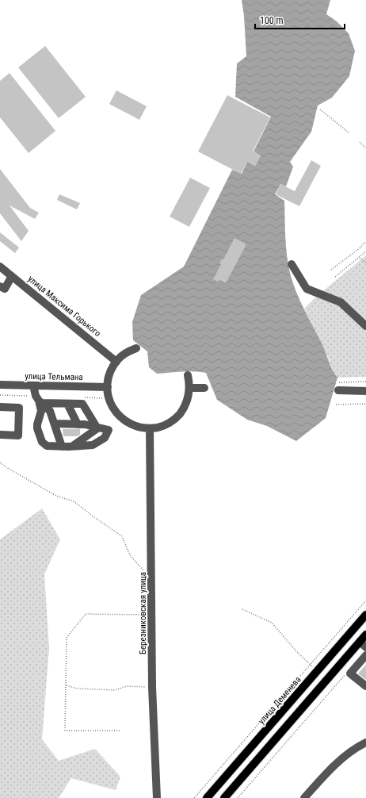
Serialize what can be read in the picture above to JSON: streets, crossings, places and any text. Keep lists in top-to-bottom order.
{
  "streets": {
    "main road": ["улица Деменева"],
    "street": ["улица Максима Горького", "улица Тельмана", "Березниковская улица"]
  },
  "scale_bar": "100 m"
}
